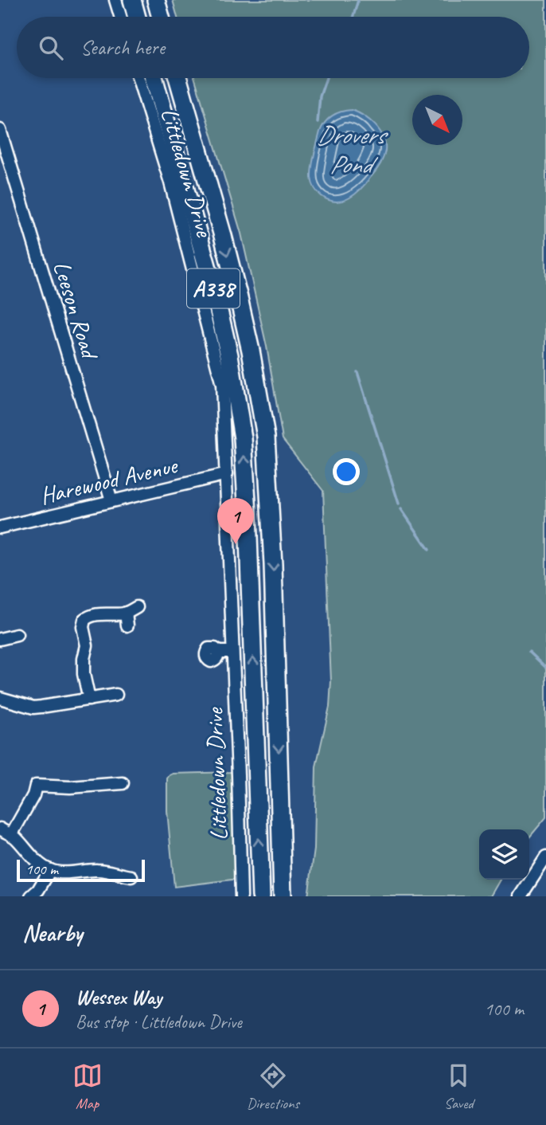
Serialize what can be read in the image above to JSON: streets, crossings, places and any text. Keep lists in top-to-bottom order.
{
  "streets": {
    "highway": ["A338"],
    "street": ["Littledown Drive", "Leeson Road", "Harewood Avenue"]
  },
  "crossings": [
    ["Littledown Drive", "Harewood Avenue"],
    ["Leeson Road", "Harewood Avenue"]
  ],
  "water": ["Drovers Pond"],
  "scale_bar": "100 m",
  "north": "bottom right",
  "page": {
    "search": "Search here",
    "pins": "1",
    "scale": "100 m",
    "heading": "Nearby",
    "list": [
      {
        "mark": "1",
        "name": "Wessex Way",
        "note": "Bus stop · Littledown Drive",
        "value": "100 m"
      }
    ],
    "nav": ["Map", "Directions", "Saved"]
  }
}
